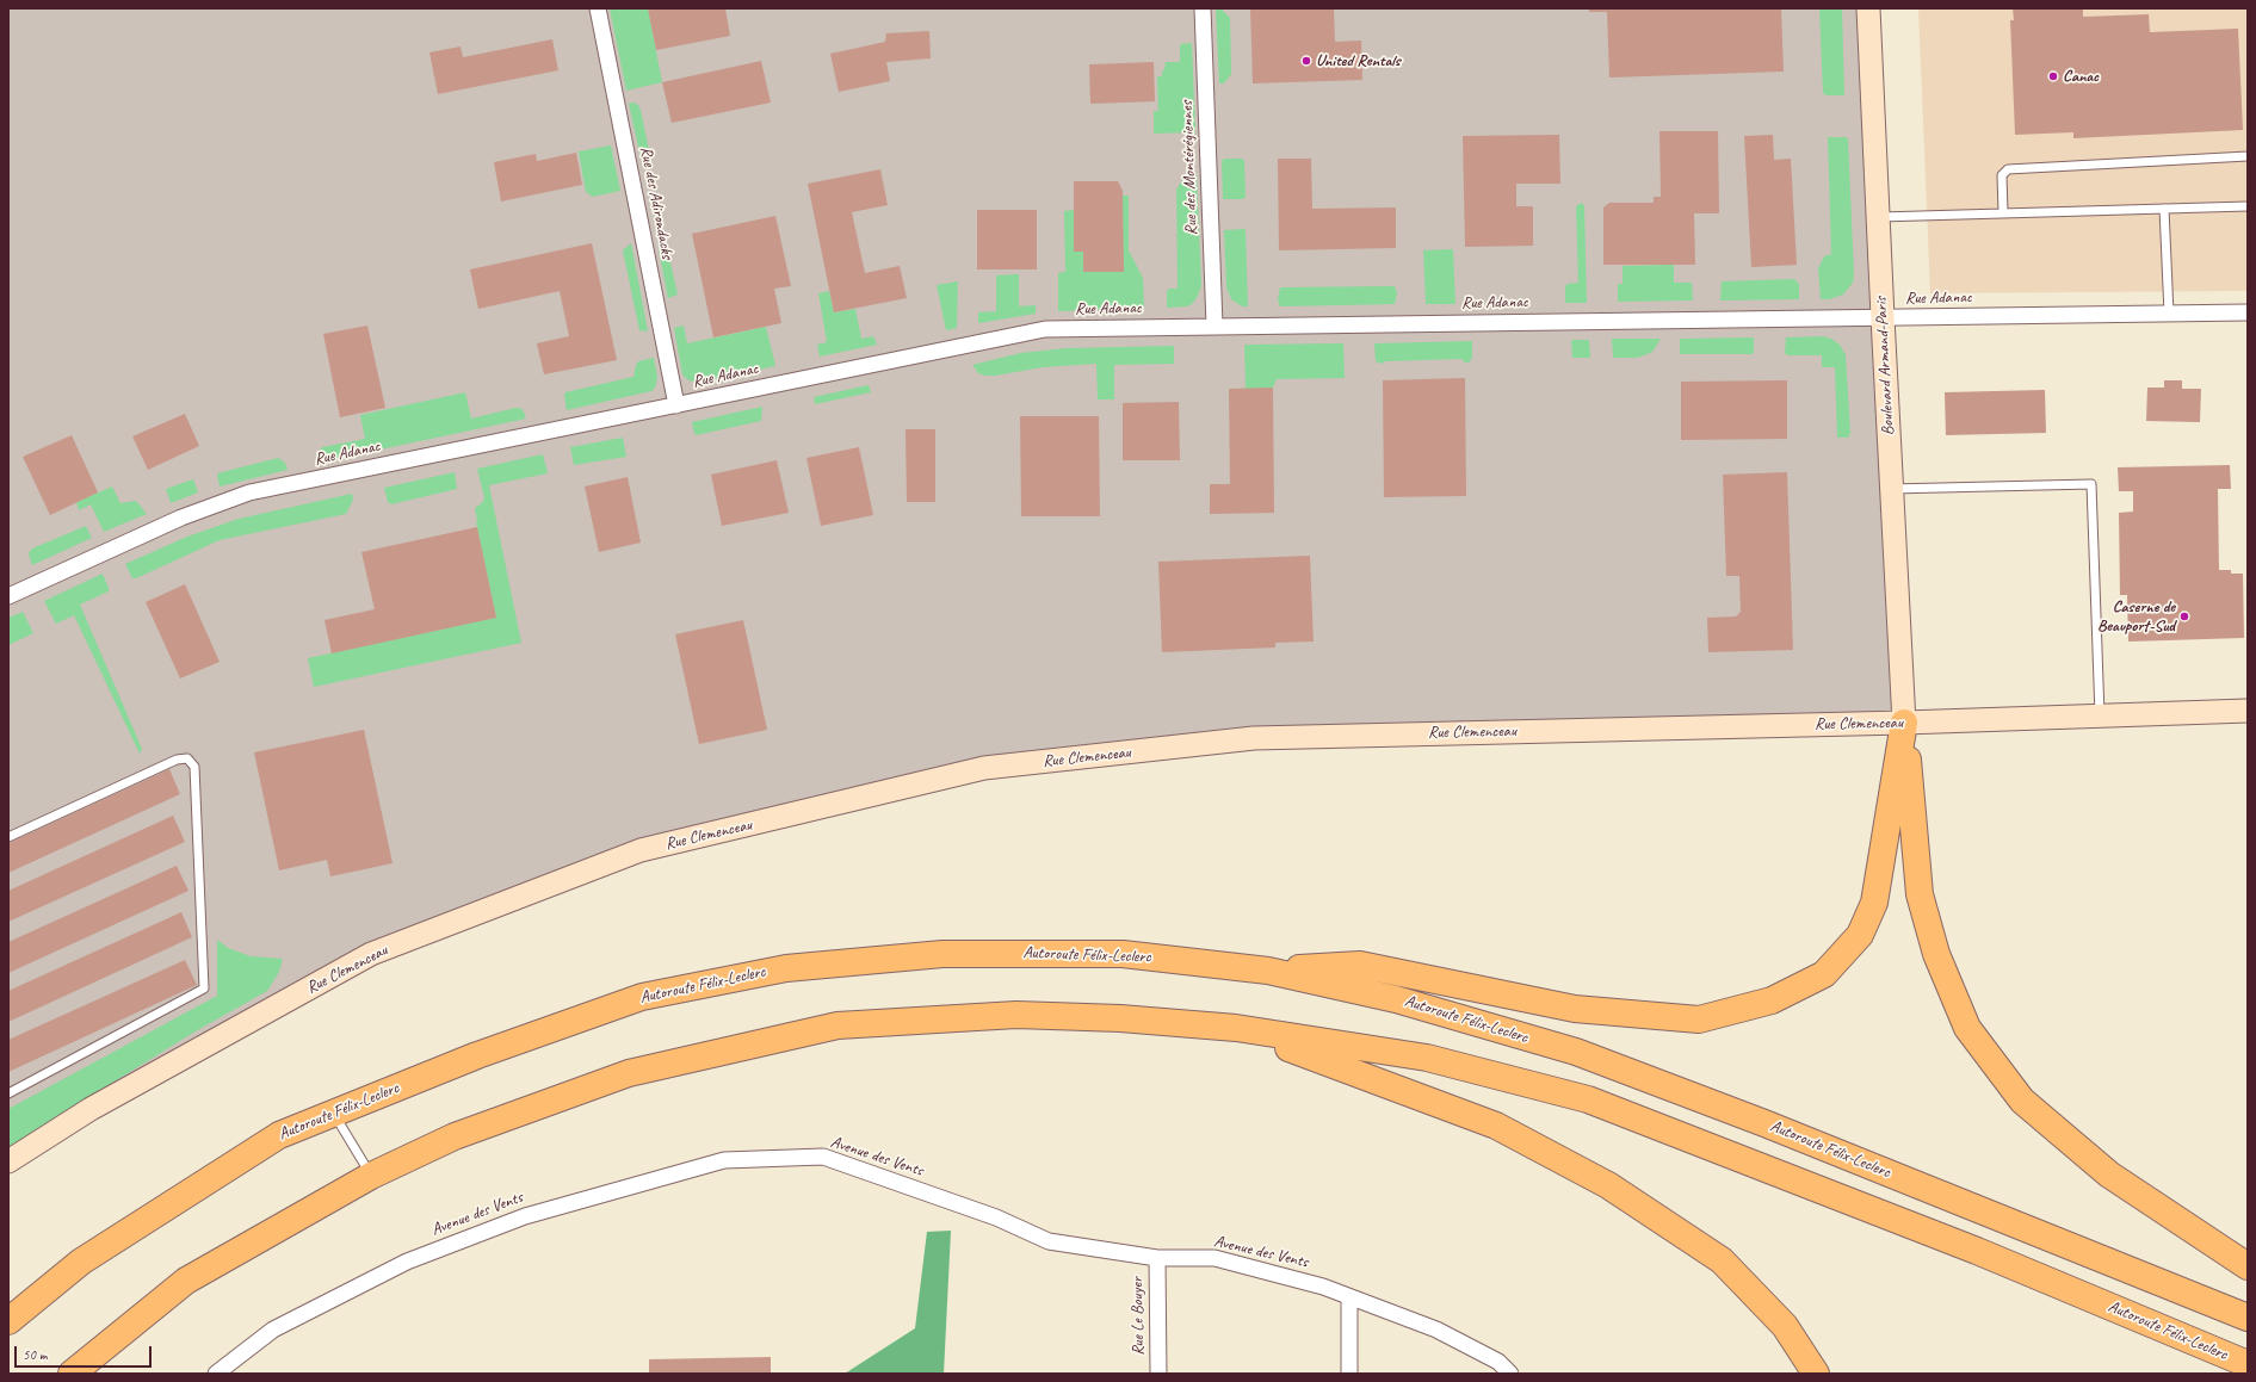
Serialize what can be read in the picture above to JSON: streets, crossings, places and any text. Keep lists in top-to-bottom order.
{
  "streets": {
    "highway": ["Autoroute Félix-Leclerc"],
    "street": [
      "Rue des Montérégiennes",
      "Rue des Adirondacks",
      "Rue Adanac",
      "Boulevard Armand-Paris",
      "Rue Clemenceau",
      "Avenue des Vents",
      "Rue Le Bouyer"
    ]
  },
  "crossings": [
    ["Rue des Montérégiennes", "Rue Adanac"],
    ["Rue des Adirondacks", "Rue Adanac"],
    ["Rue Adanac", "Boulevard Armand-Paris"],
    ["Boulevard Armand-Paris", "Rue Clemenceau"],
    ["Avenue des Vents", "Rue Le Bouyer"]
  ],
  "places": ["United Rentals", "Canac", "Caserne de Beauport-Sud"],
  "scale_bar": "50 m"
}
